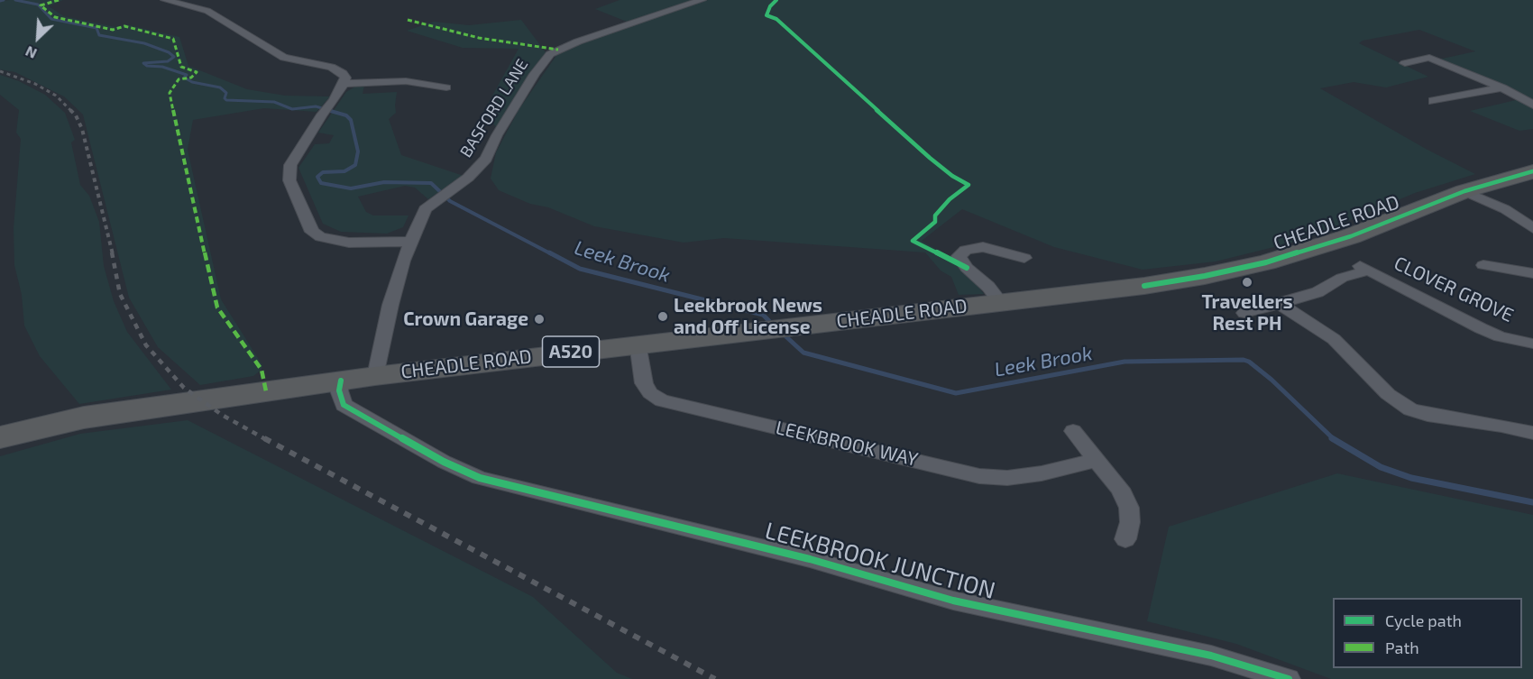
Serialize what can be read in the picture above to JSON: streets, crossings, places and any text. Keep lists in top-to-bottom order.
{
  "streets": {
    "highway": ["CHEADLE ROAD", "A520"],
    "street": [
      "BASFORD LANE",
      "CLOVER GROVE",
      "LEEKBROOK WAY",
      "LEEKBROOK JUNCTION"
    ]
  },
  "crossings": [
    ["BASFORD LANE", "CHEADLE ROAD"],
    ["CHEADLE ROAD", "LEEKBROOK WAY"],
    ["CHEADLE ROAD", "LEEKBROOK JUNCTION"]
  ],
  "water": ["Leek Brook"],
  "places": ["Travellers Rest PH", "Leekbrook News and Off License", "Crown Garage"],
  "legend": ["Cycle path", "Path"],
  "north": "bottom left"
}
